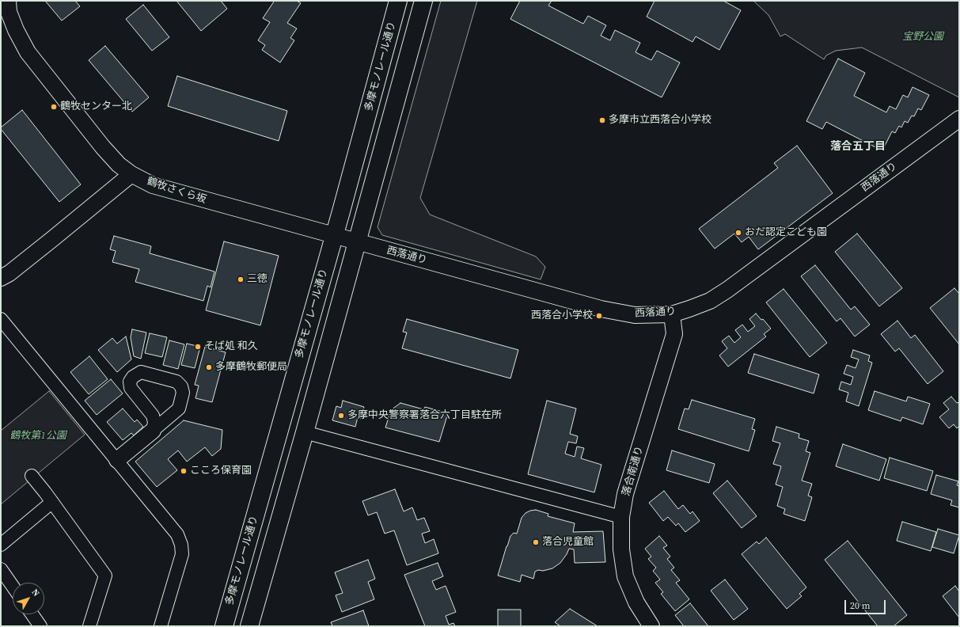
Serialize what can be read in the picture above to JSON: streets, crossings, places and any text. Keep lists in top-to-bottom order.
{
  "streets": {
    "main road": ["多摩モノレール通り"],
    "street": ["西落通り", "鶴牧さくら坂", "落合南通り"]
  },
  "crossings": [
    ["多摩モノレール通り", "鶴牧さくら坂"],
    ["西落通り", "鶴牧さくら坂"],
    ["西落通り", "落合南通り"]
  ],
  "districts": ["落合五丁目"],
  "parks": ["宝野公園", "鶴牧第1公園"],
  "places": [
    "鶴牧センター北",
    "多摩市立西落合小学校",
    "おだ認定こども園",
    "三徳",
    "西落合小学校",
    "そば処 和久",
    "多摩鶴牧郵便局",
    "多摩中央警察署落合六丁目駐在所",
    "こころ保育園",
    "落合児童館"
  ],
  "scale_bar": "20 m",
  "north": "top right"
}
